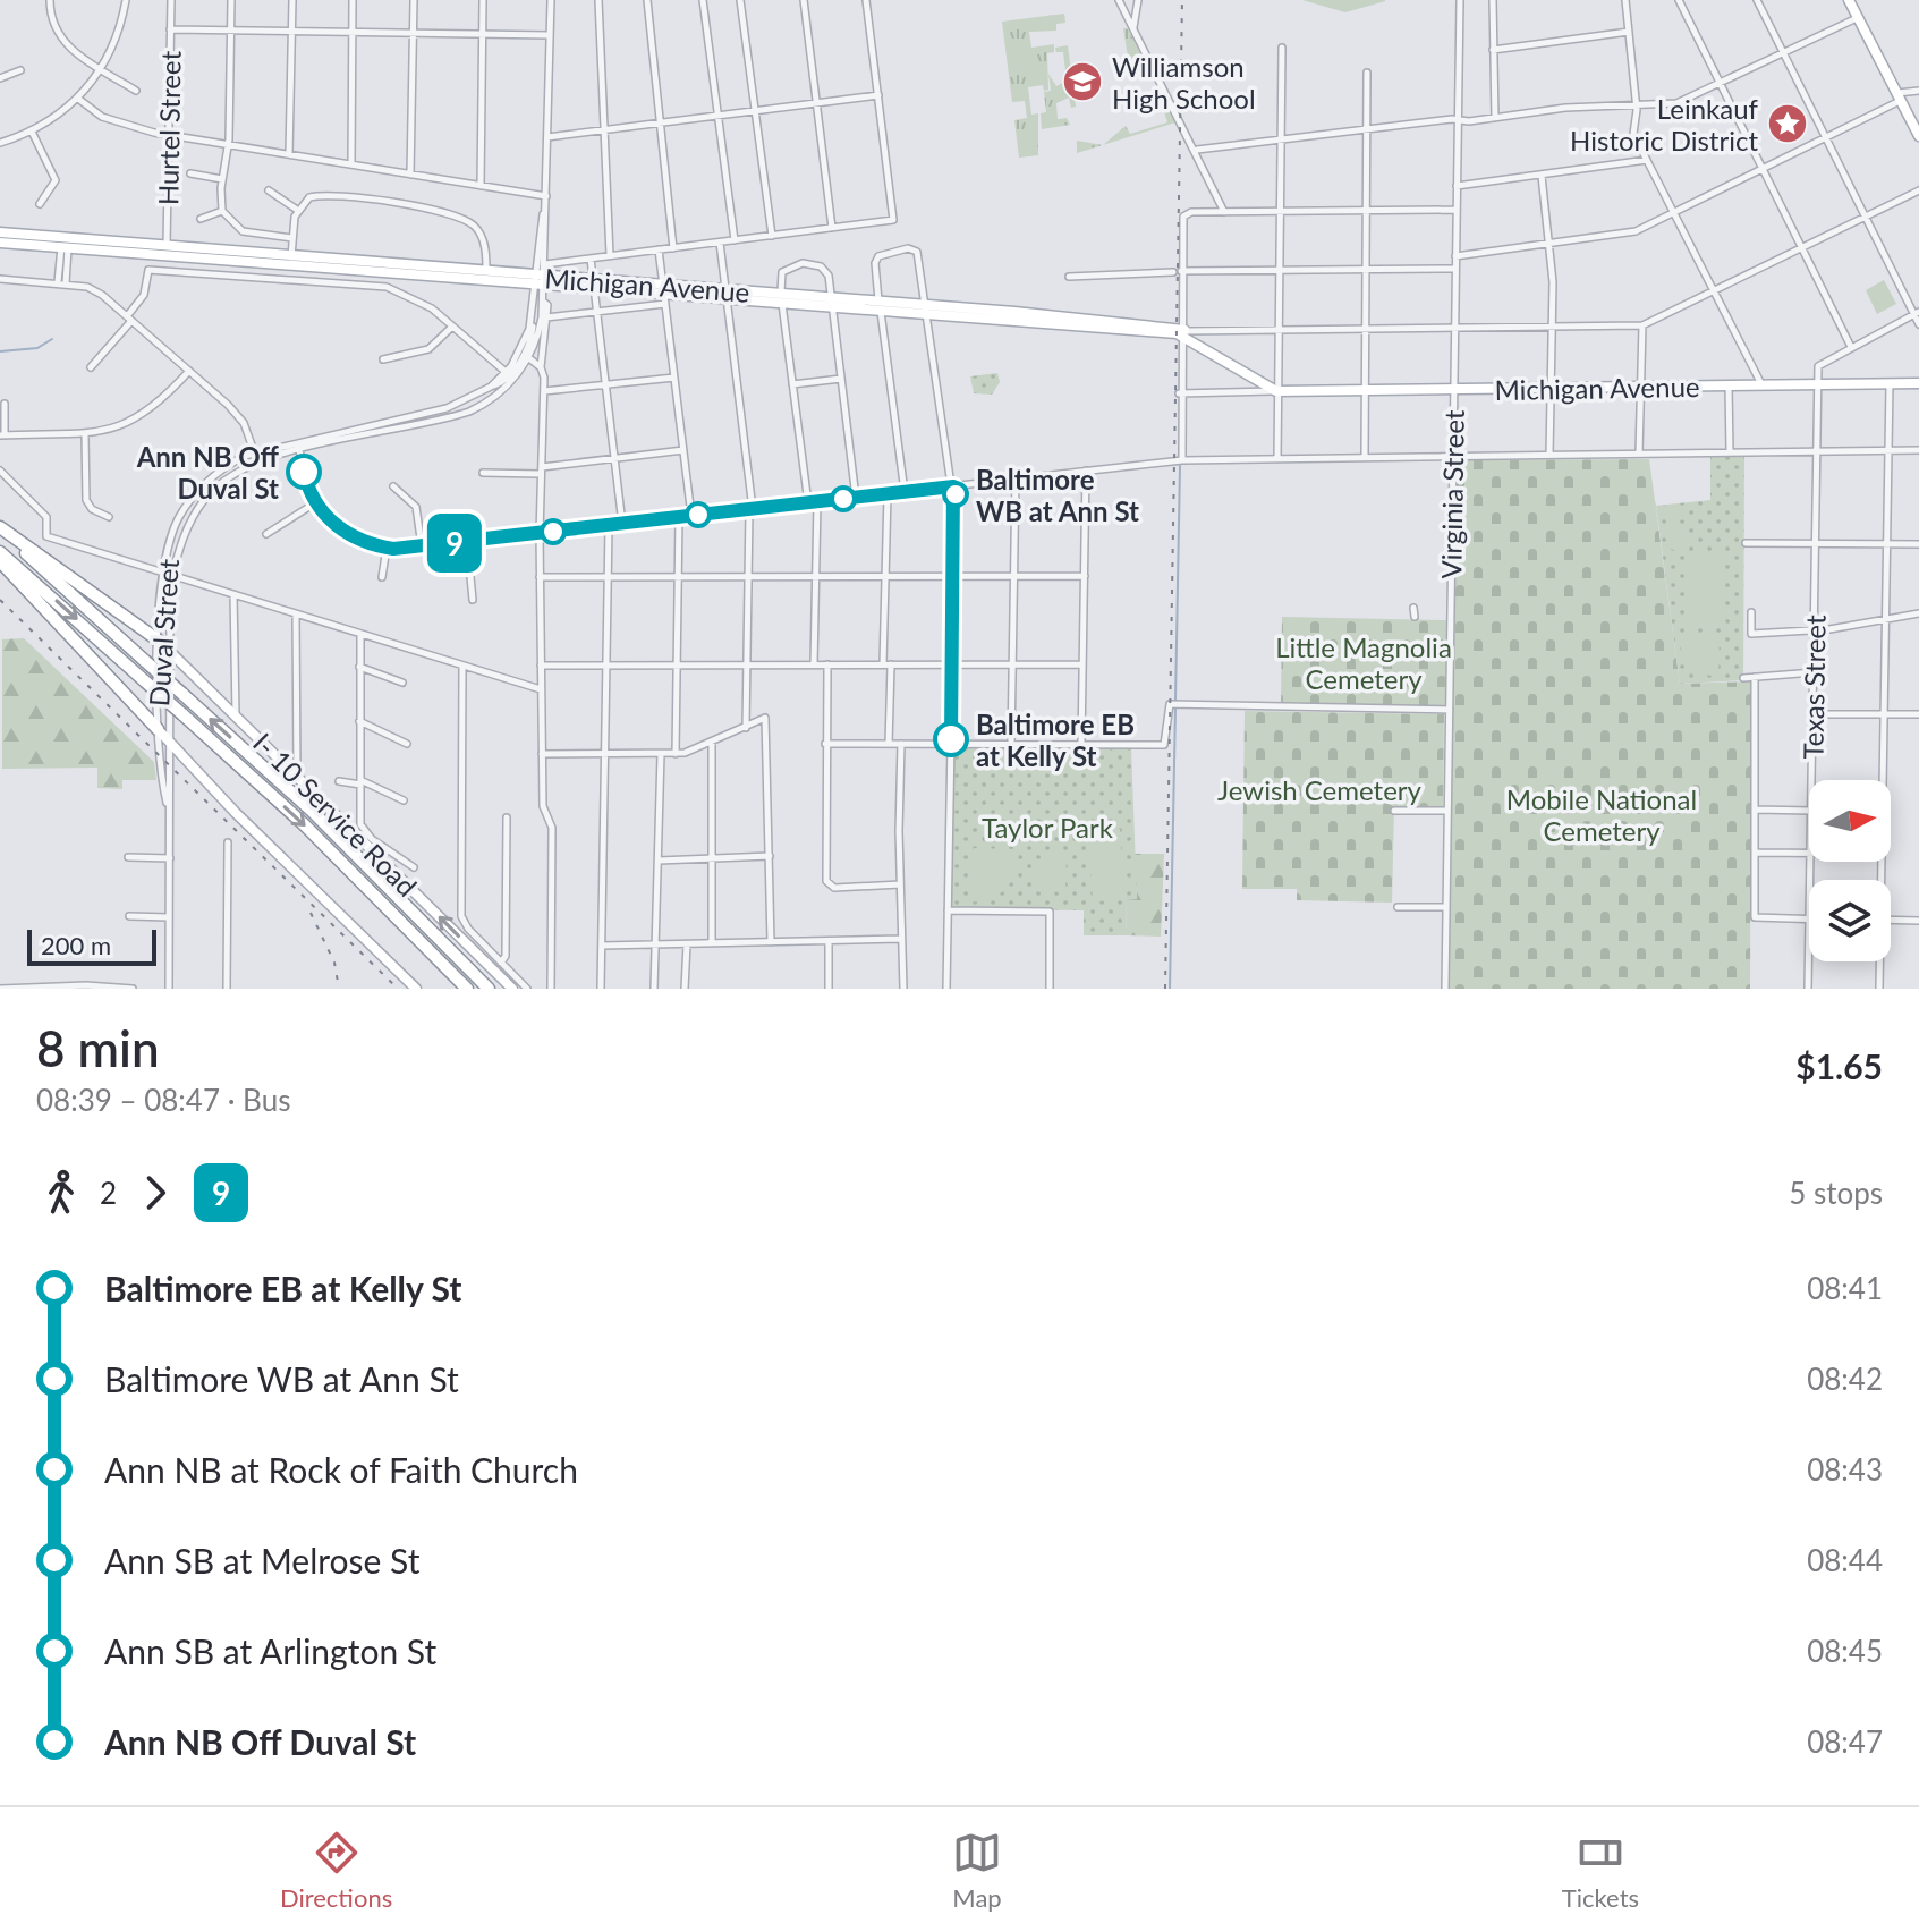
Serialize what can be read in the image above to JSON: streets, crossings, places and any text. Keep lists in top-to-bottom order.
{
  "streets": {
    "main road": ["Michigan Avenue", "I- 10 Service Road"],
    "street": [
      "Hurtel Street",
      "Virginia Street",
      "Duval Street",
      "Texas Street"
    ]
  },
  "crossings": [
    ["Hurtel Street", "Michigan Avenue"],
    ["Michigan Avenue", "Virginia Street"],
    ["Michigan Avenue", "Duval Street"],
    ["Michigan Avenue", "Texas Street"],
    ["Duval Street", "I- 10 Service Road"]
  ],
  "parks": [
    "Little Magnolia Cemetery",
    "Jewish Cemetery",
    "Mobile National Cemetery",
    "Taylor Park"
  ],
  "places": {
    "school or university": ["Williamson High School"],
    "place": ["Leinkauf Historic District"],
    "other": ["Ann NB Off Duval St", "Baltimore WB at Ann St", "Baltimore EB at Kelly St"]
  },
  "lines": ["bus line 9"],
  "scale_bar": "200 m",
  "north": "right",
  "page": {
    "on_map": "9",
    "scale": "200 m",
    "heading": ["8 min", "08:39 – 08:47 · Bus", "$1.65"],
    "legs": ["2", "9", "5 stops"],
    "list": [
      {
        "name": "Baltimore EB at Kelly St",
        "value": "08:41"
      },
      {
        "name": "Baltimore WB at Ann St",
        "value": "08:42"
      },
      {
        "name": "Ann NB at Rock of Faith Church",
        "value": "08:43"
      },
      {
        "name": "Ann SB at Melrose St",
        "value": "08:44"
      },
      {
        "name": "Ann SB at Arlington St",
        "value": "08:45"
      },
      {
        "name": "Ann NB Off Duval St",
        "value": "08:47"
      }
    ],
    "tabs": ["Directions", "Map", "Tickets"]
  }
}
